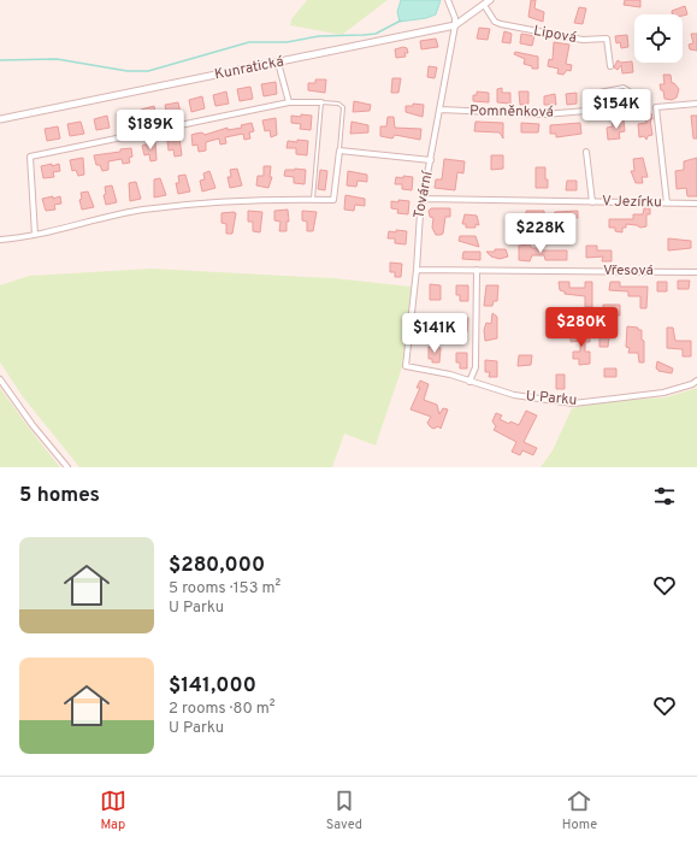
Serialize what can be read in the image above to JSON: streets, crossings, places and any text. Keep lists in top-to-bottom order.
{
  "streets": {
    "street": [
      "Lipová",
      "Kunratická",
      "Pomněnková",
      "Tovární",
      "V Jezírku",
      "Vřesová",
      "U Parku"
    ]
  },
  "crossings": [
    ["Lipová", "Kunratická"],
    ["Kunratická", "Tovární"],
    ["Pomněnková", "Tovární"],
    ["Tovární", "V Jezírku"],
    ["Tovární", "Vřesová"],
    ["Tovární", "U Parku"]
  ],
  "page": {
    "price": [
      "$154K",
      "$189K",
      "$228K",
      "$280K",
      "$141K"
    ],
    "heading": "5 homes",
    "list": [
      {
        "name": "$280,000",
        "note": "5 rooms · 153 m² · U Parku"
      },
      {
        "name": "$141,000",
        "note": "2 rooms · 80 m² · U Parku"
      }
    ],
    "tabs": ["Map", "Saved", "Home"]
  }
}
